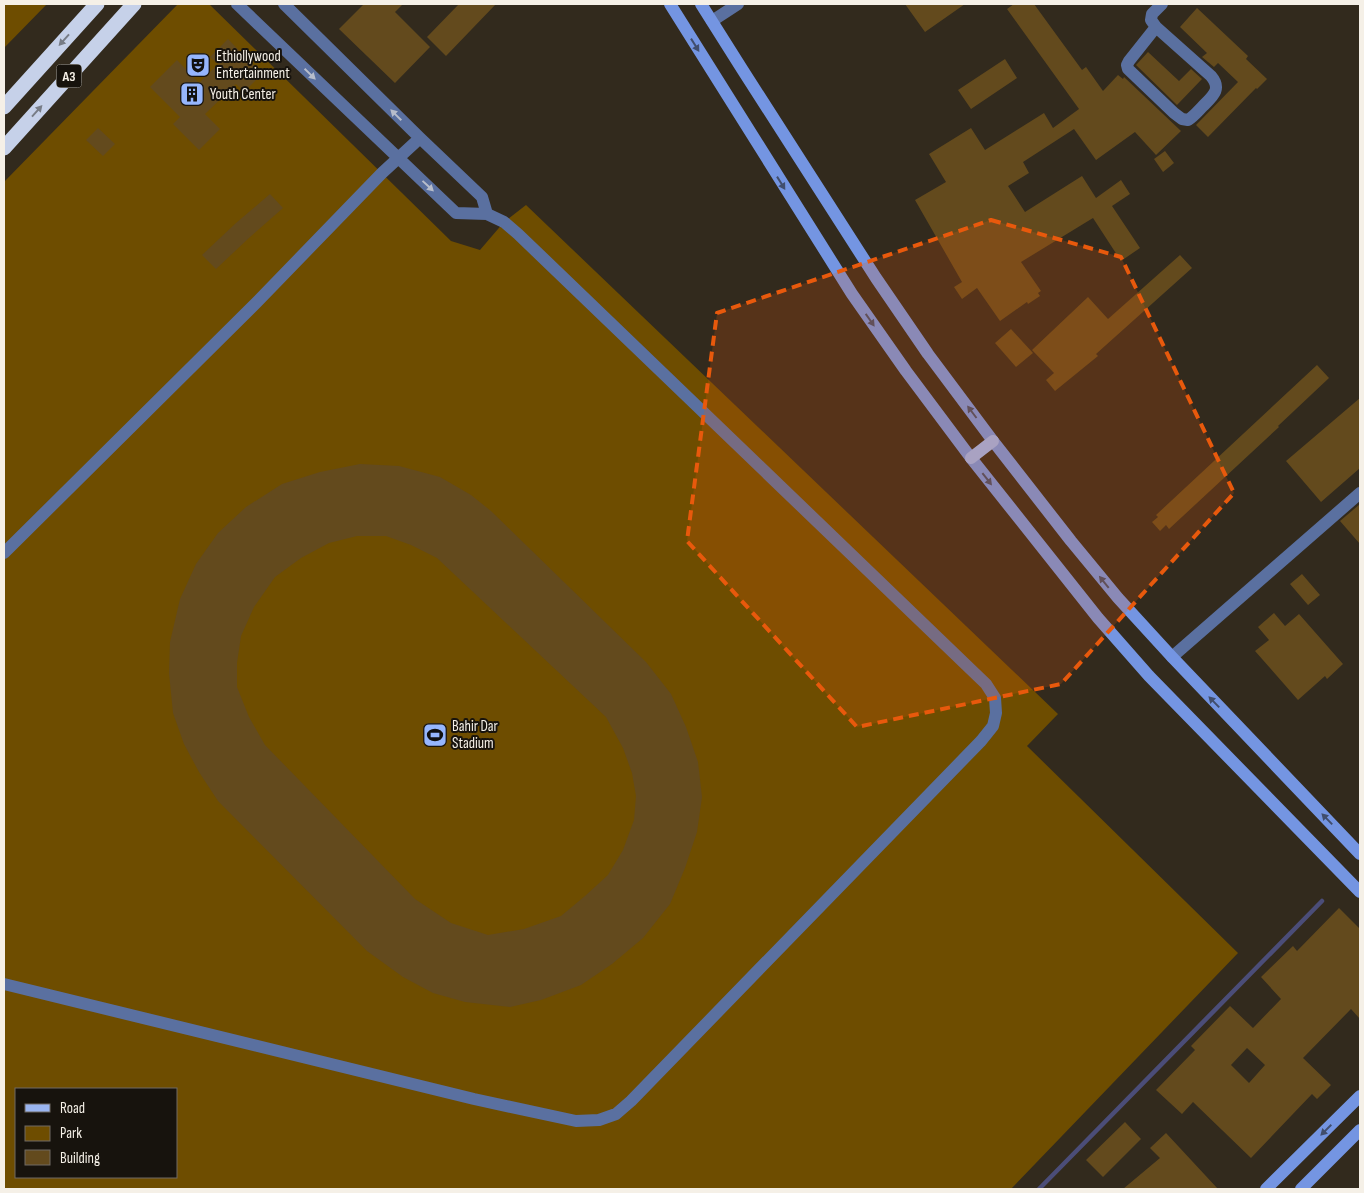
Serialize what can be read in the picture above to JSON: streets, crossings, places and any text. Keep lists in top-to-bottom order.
{
  "streets": {
    "highway": ["A3"]
  },
  "places": {
    "theatre": ["Ethiollywood Entertainment"],
    "building": ["Youth Center"],
    "sports": ["Bahir Dar Stadium"]
  },
  "legend": ["Road", "Park", "Building"]
}
